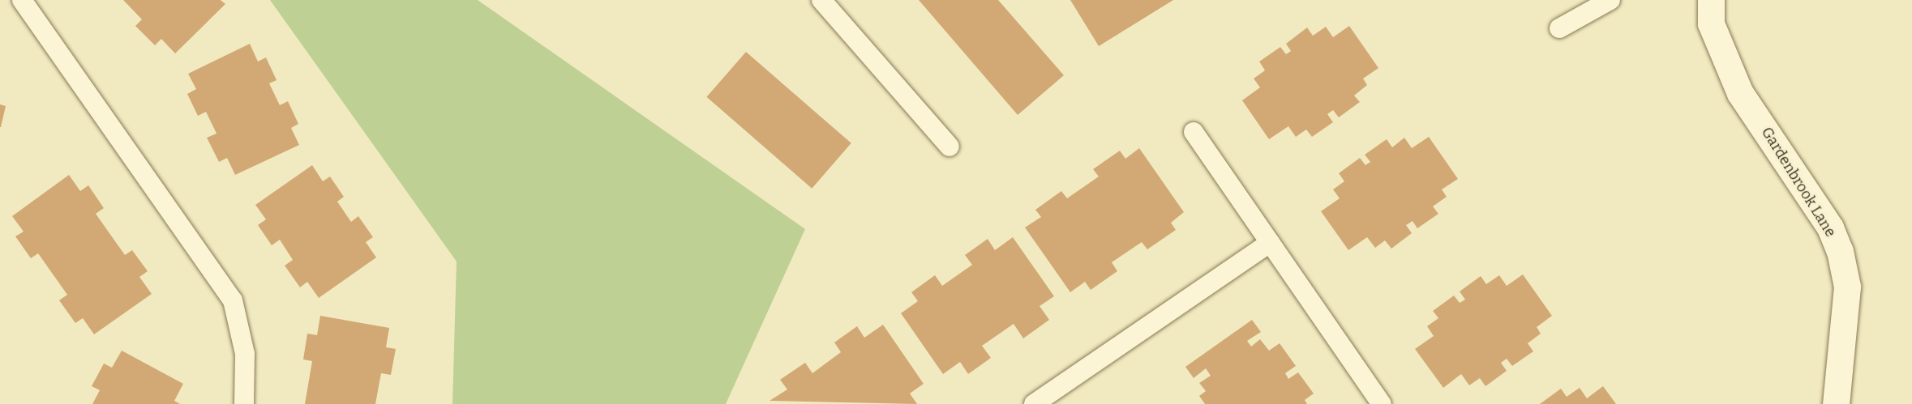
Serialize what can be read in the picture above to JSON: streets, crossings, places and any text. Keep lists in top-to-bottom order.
{
  "streets": {
    "street": ["Gardenbrook Lane"]
  }
}
